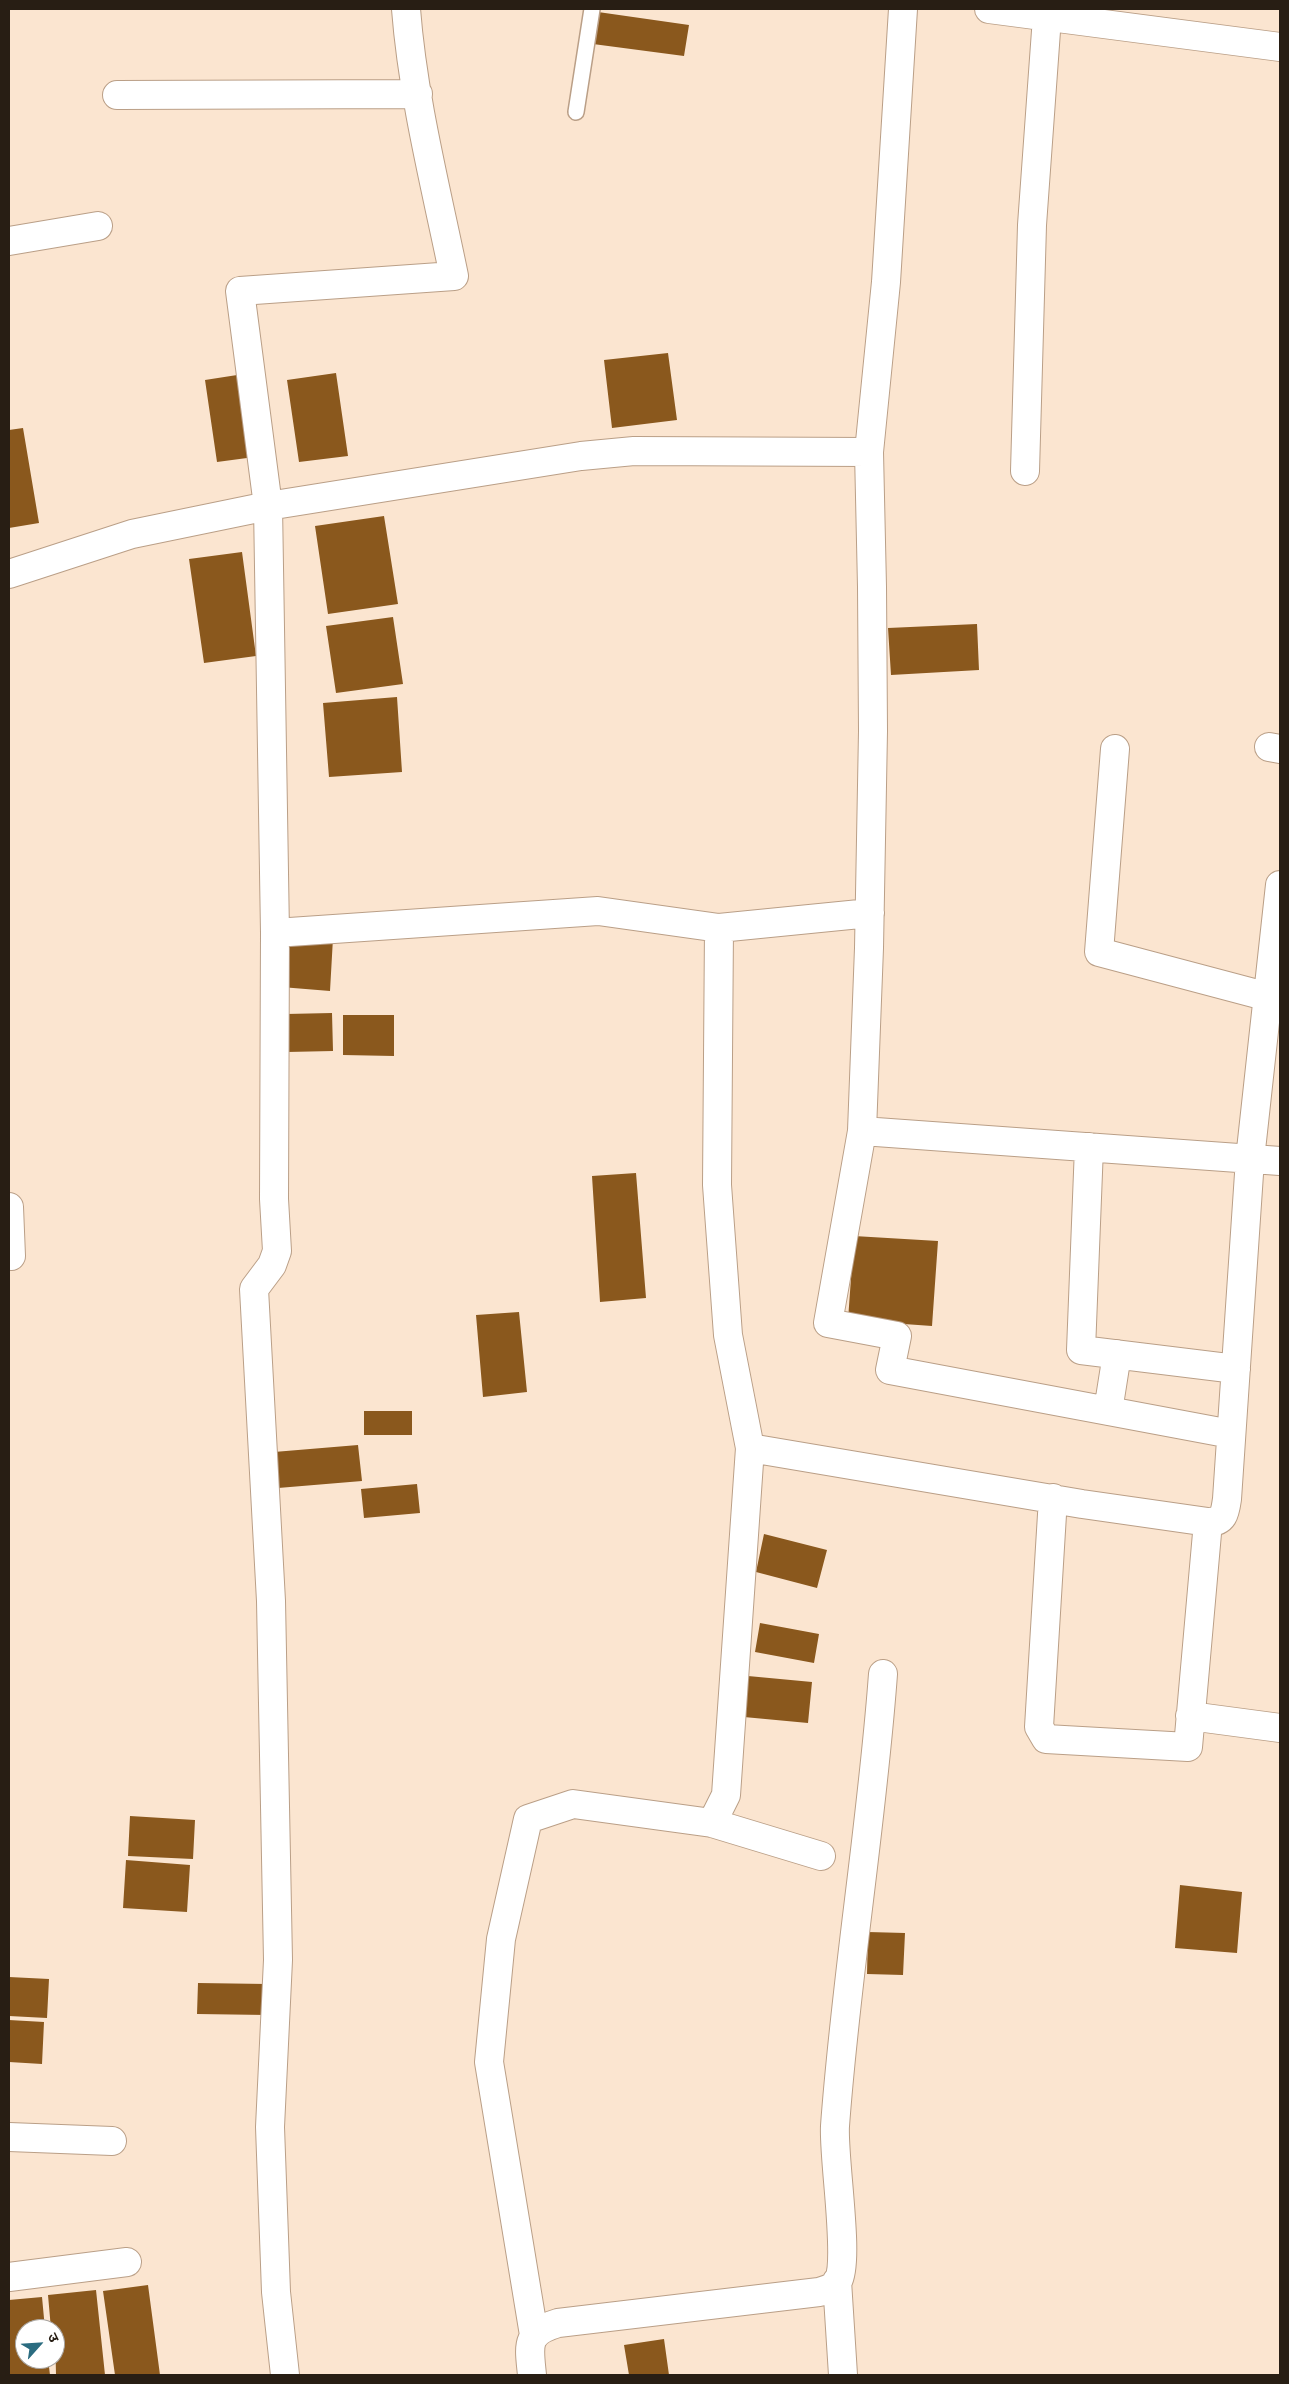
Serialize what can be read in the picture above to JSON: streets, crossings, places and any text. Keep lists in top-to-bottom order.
{
  "north": "top right"
}
